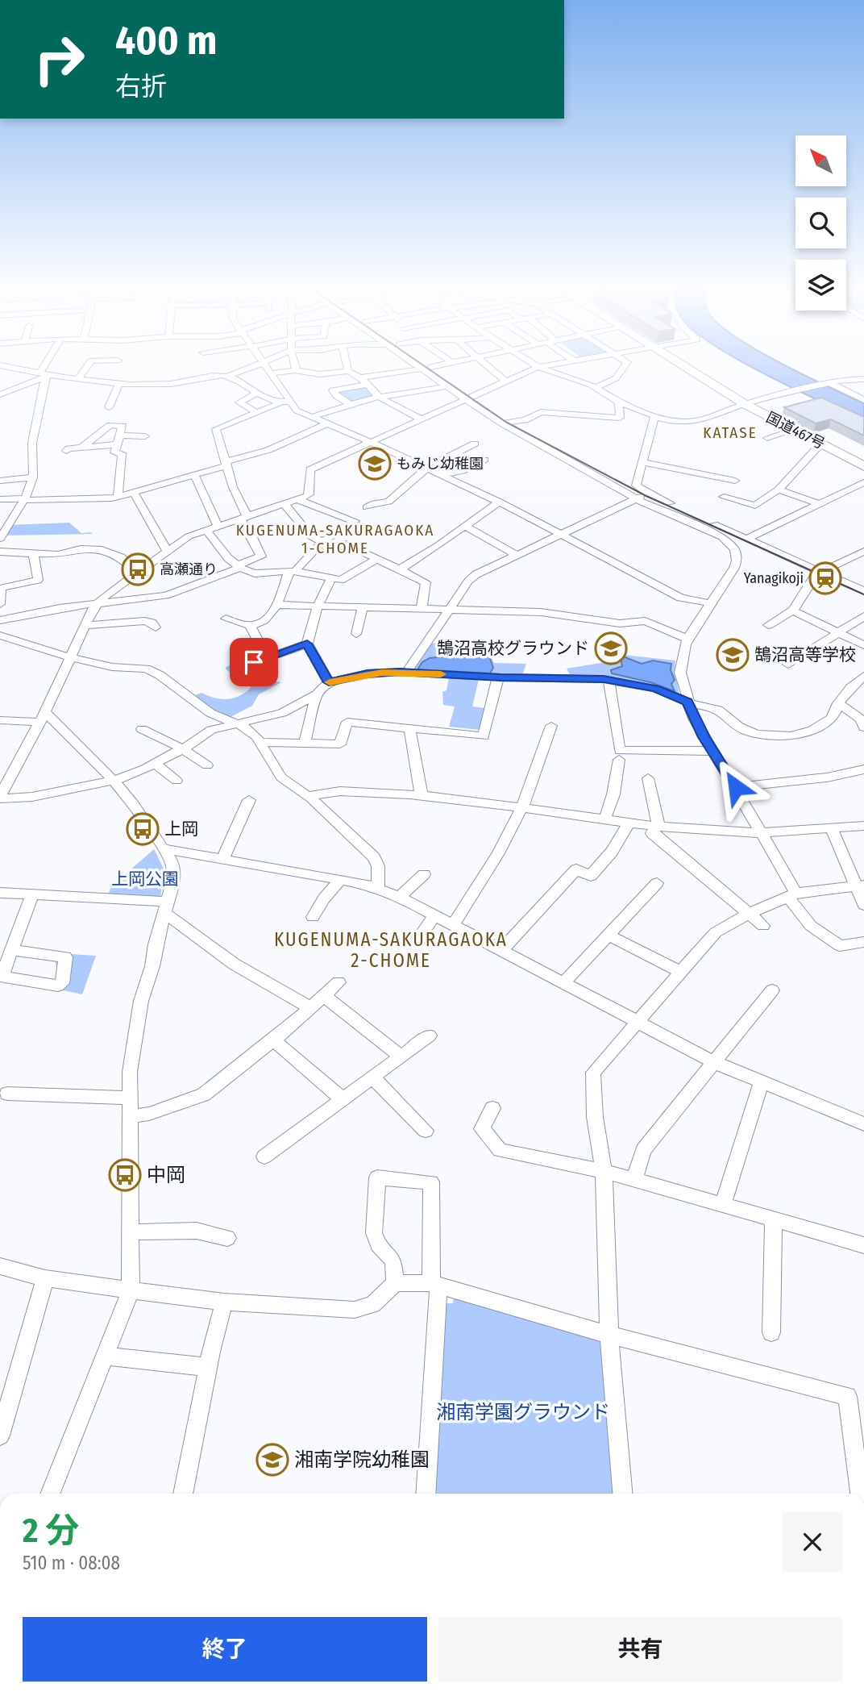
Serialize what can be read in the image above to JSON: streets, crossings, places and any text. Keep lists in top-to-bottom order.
{
  "streets": {
    "highway": ["国道467号"]
  },
  "districts": ["KATASE", "KUGENUMA-SAKURAGAOKA 1-CHOME", "KUGENUMA-SAKURAGAOKA 2-CHOME"],
  "parks": ["上岡公園", "湘南学園グラウンド"],
  "places": {
    "school or university": [
      "もみじ幼稚園",
      "鵠沼高校グラウンド",
      "鵠沼高等学校",
      "湘南学院幼稚園"
    ],
    "bus stop": ["高瀬通り", "上岡", "中岡"],
    "station": ["Yanagikoji"]
  },
  "north": "top left",
  "page": {
    "turn": ["400 m", "右折"],
    "heading": ["2 分", "510 m · 08:08"],
    "buttons": ["終了", "共有"]
  }
}
